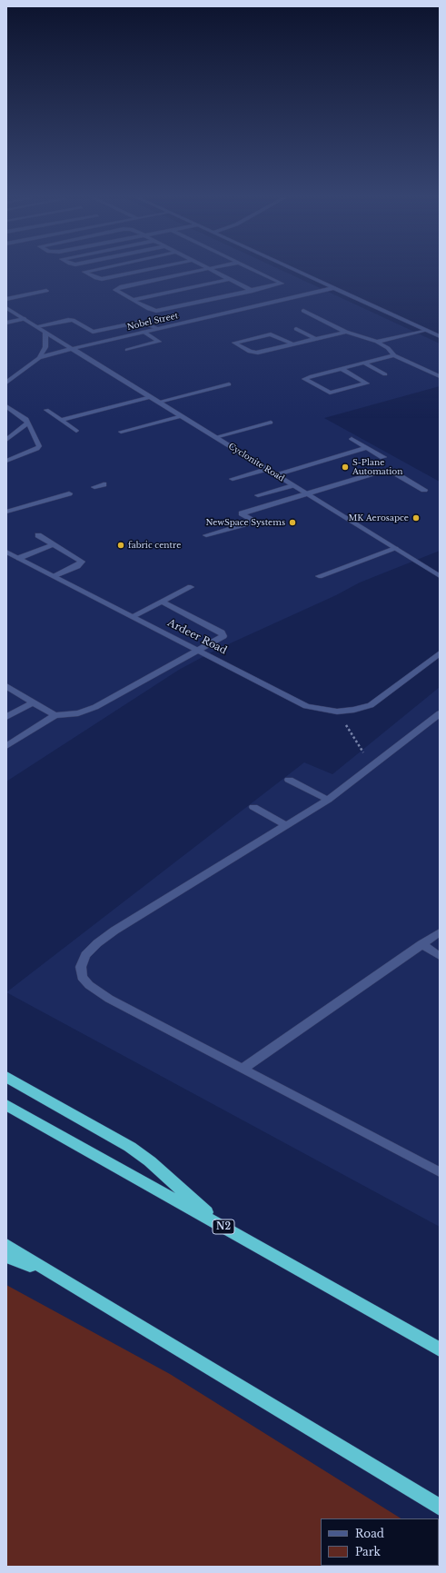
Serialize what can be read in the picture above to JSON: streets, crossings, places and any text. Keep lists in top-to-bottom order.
{
  "streets": {
    "highway": ["N2"],
    "street": ["Nobel Street", "Cyclonite Road", "Ardeer Road"]
  },
  "crossings": [
    ["Nobel Street", "Cyclonite Road"]
  ],
  "places": [
    "S-Plane Automation",
    "MK Aerosapce",
    "NewSpace Systems",
    "fabric centre"
  ],
  "legend": ["Road", "Park"]
}
